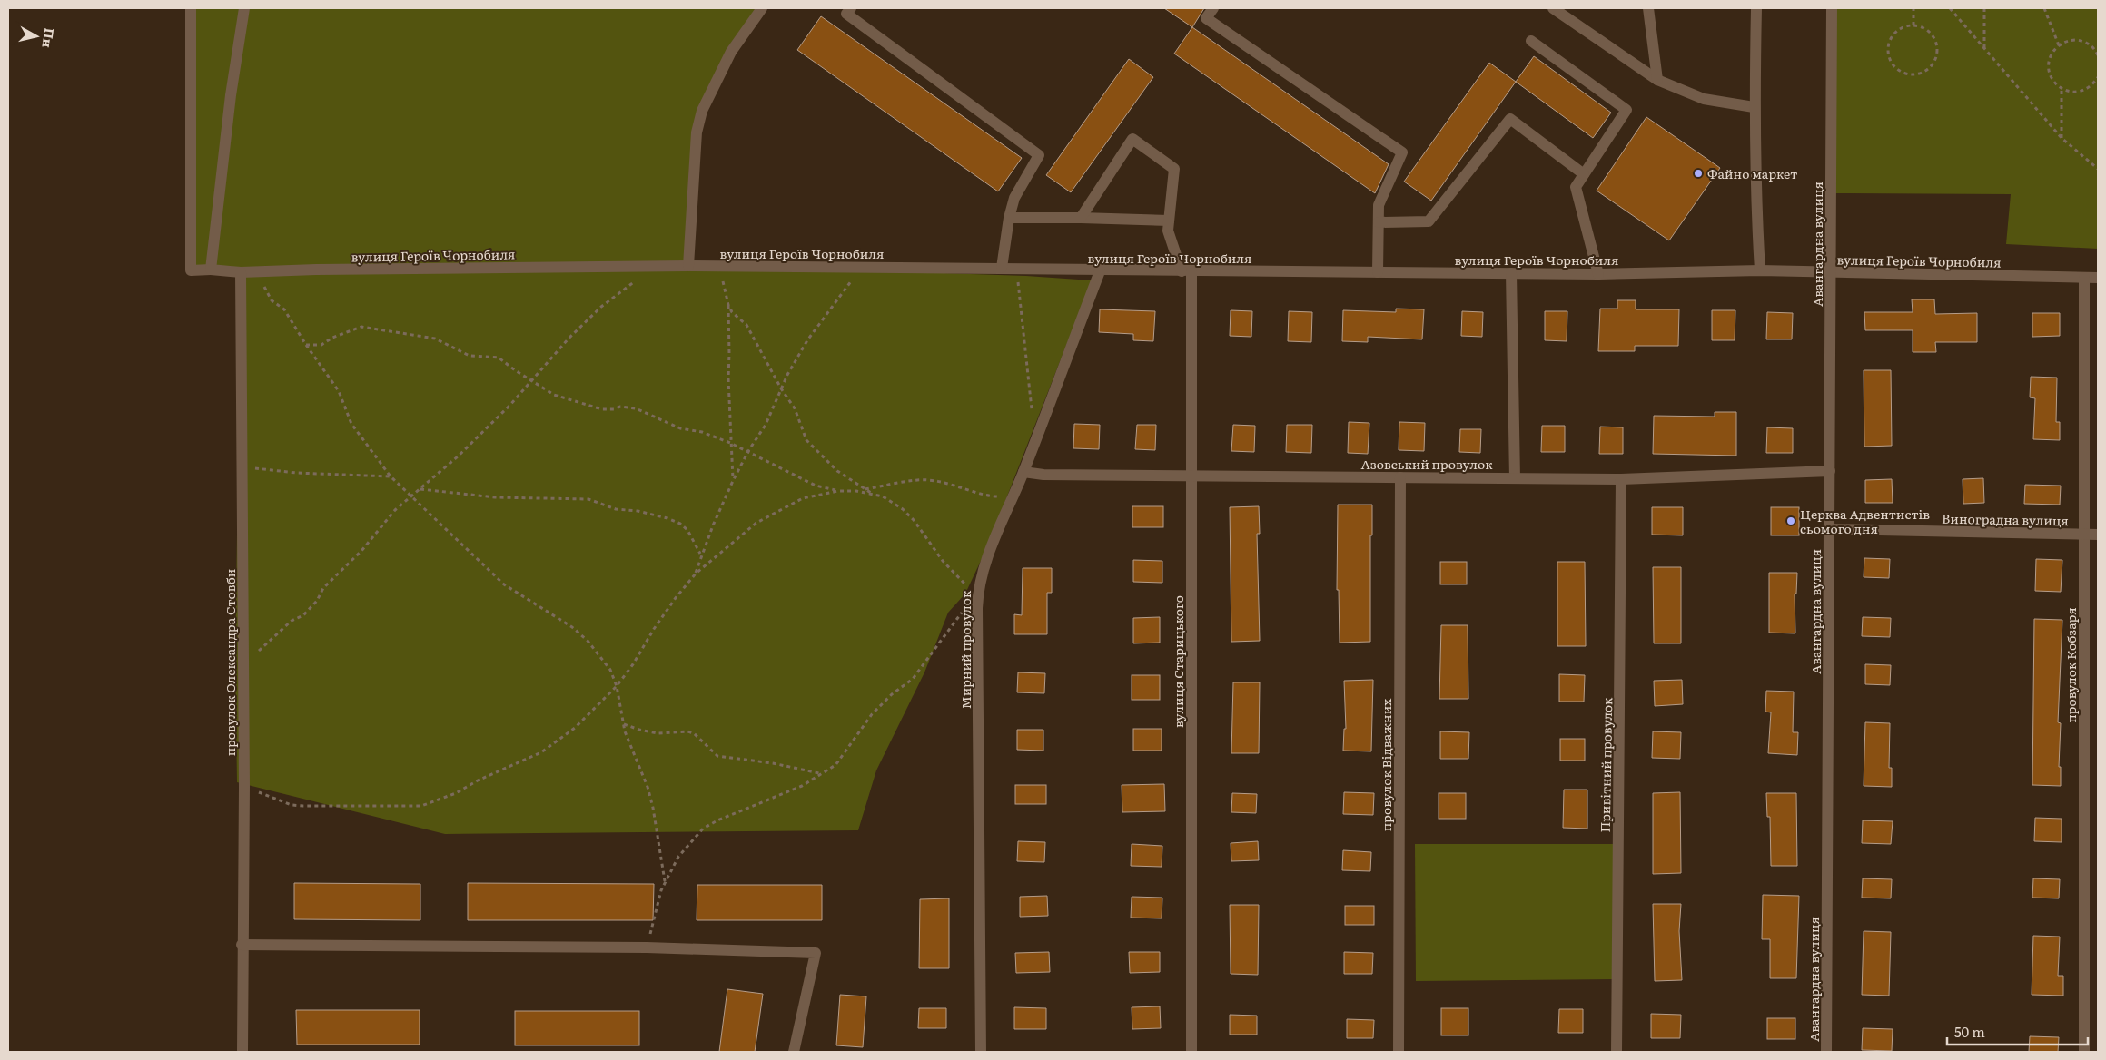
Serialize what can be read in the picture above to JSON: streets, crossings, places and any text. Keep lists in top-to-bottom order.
{
  "streets": {
    "street": [
      "Авангардна вулиця",
      "вулиця Героїв Чорнобиля",
      "Азовський провулок",
      "Виноградна вулиця",
      "Мирний провулок",
      "вулиця Старицького",
      "провулок Олександра Стовби",
      "провулок Кобзаря",
      "провулок Відважних",
      "Привітний провулок"
    ]
  },
  "crossings": [
    ["Авангардна вулиця", "вулиця Героїв Чорнобиля"],
    ["Авангардна вулиця", "Азовський провулок"],
    ["Авангардна вулиця", "Виноградна вулиця"],
    ["вулиця Героїв Чорнобиля", "Мирний провулок"],
    ["вулиця Героїв Чорнобиля", "вулиця Старицького"],
    ["вулиця Героїв Чорнобиля", "провулок Олександра Стовби"],
    ["вулиця Героїв Чорнобиля", "провулок Кобзаря"],
    ["Азовський провулок", "Мирний провулок"],
    ["Азовський провулок", "вулиця Старицького"],
    ["Азовський провулок", "провулок Відважних"],
    ["Азовський провулок", "Привітний провулок"],
    ["Виноградна вулиця", "провулок Кобзаря"]
  ],
  "places": ["Файно маркет", "Церква Адвентистів сьомого дня"],
  "scale_bar": "50 m",
  "north": "right"
}
